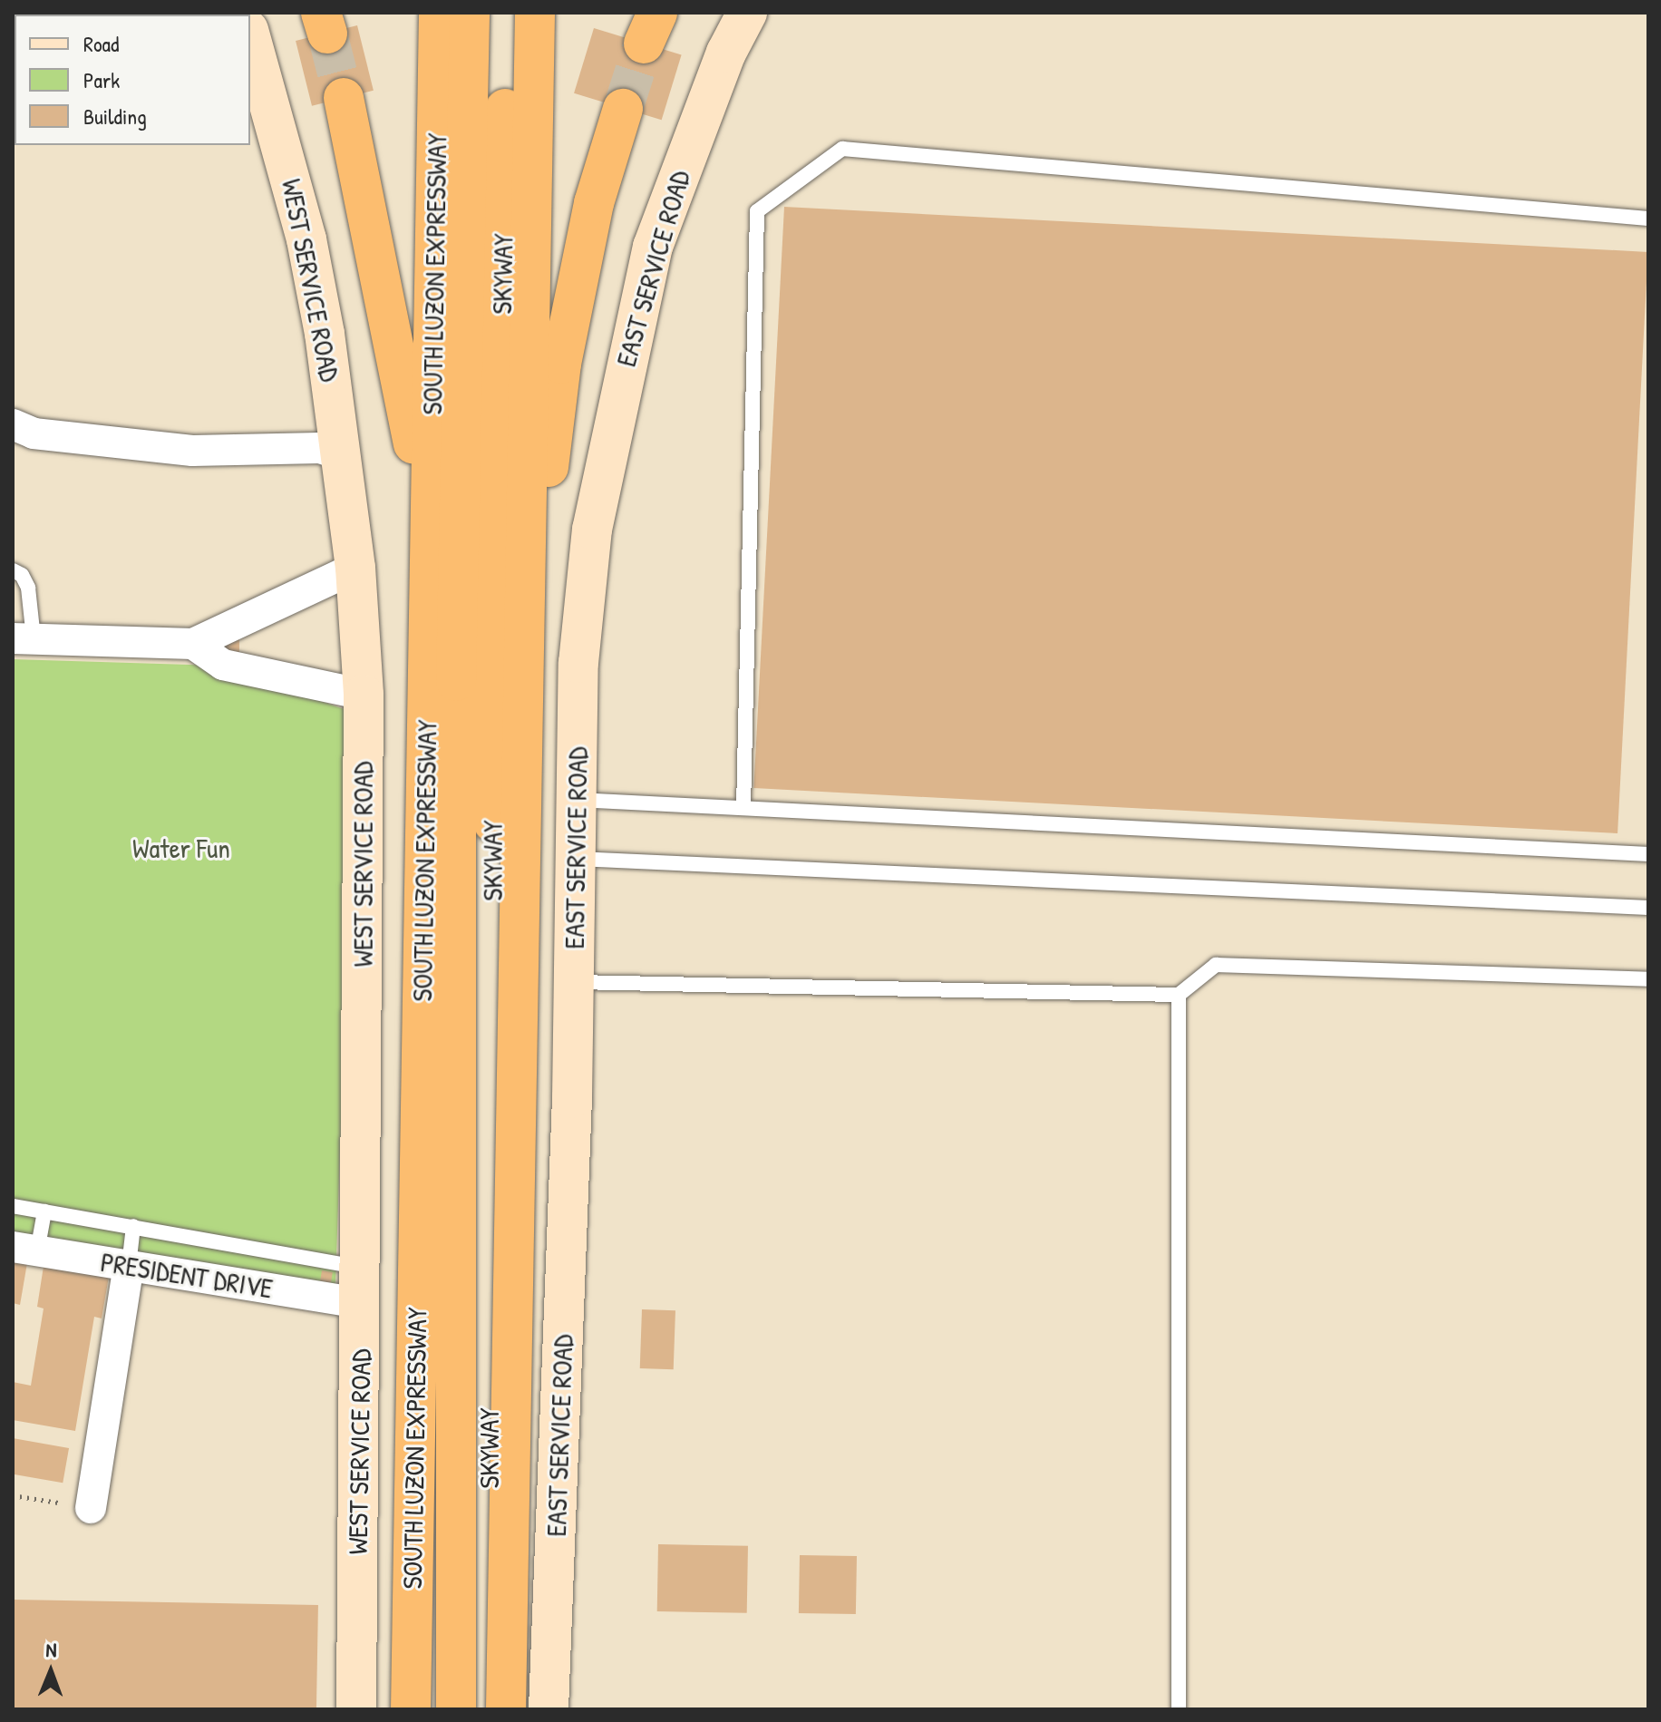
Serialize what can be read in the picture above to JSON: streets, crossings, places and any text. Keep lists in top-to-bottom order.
{
  "streets": {
    "highway": ["SOUTH LUZON EXPRESSWAY", "SKYWAY"],
    "main road": ["EAST SERVICE ROAD", "WEST SERVICE ROAD"],
    "street": ["PRESIDENT DRIVE"]
  },
  "crossings": [
    ["WEST SERVICE ROAD", "PRESIDENT DRIVE"]
  ],
  "parks": ["Water Fun"],
  "legend": ["Road", "Park", "Building"],
  "north": "top"
}
